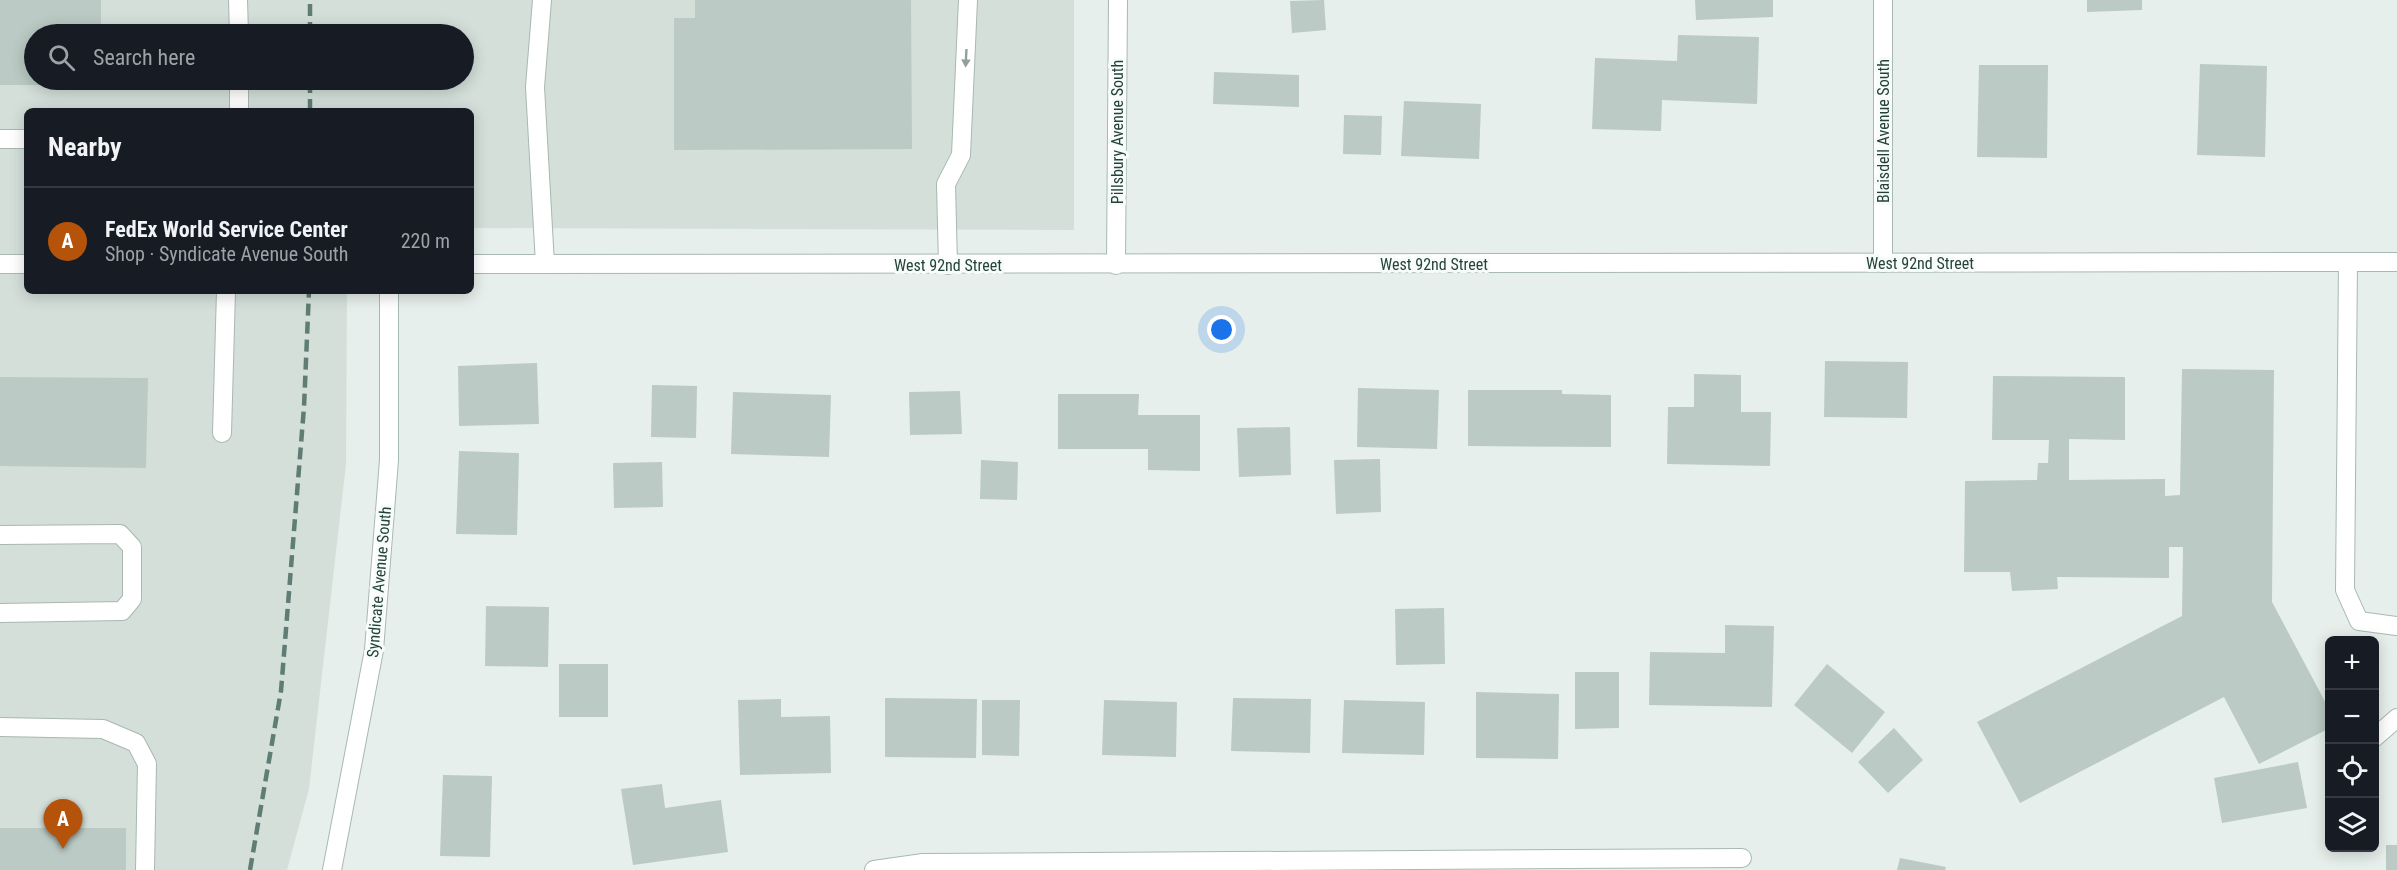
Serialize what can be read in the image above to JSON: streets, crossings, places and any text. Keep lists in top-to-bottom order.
{
  "streets": {
    "street": [
      "Blaisdell Avenue South",
      "Pillsbury Avenue South",
      "West 92nd Street",
      "Syndicate Avenue South"
    ]
  },
  "crossings": [
    ["Blaisdell Avenue South", "West 92nd Street"],
    ["Pillsbury Avenue South", "West 92nd Street"]
  ],
  "page": {
    "search": "Search here",
    "heading": "Nearby",
    "list": [
      {
        "mark": "A",
        "name": "FedEx World Service Center",
        "note": "Shop · Syndicate Avenue South",
        "value": "220 m"
      }
    ],
    "map_buttons": ["+", "−"],
    "pins": "A"
  }
}
